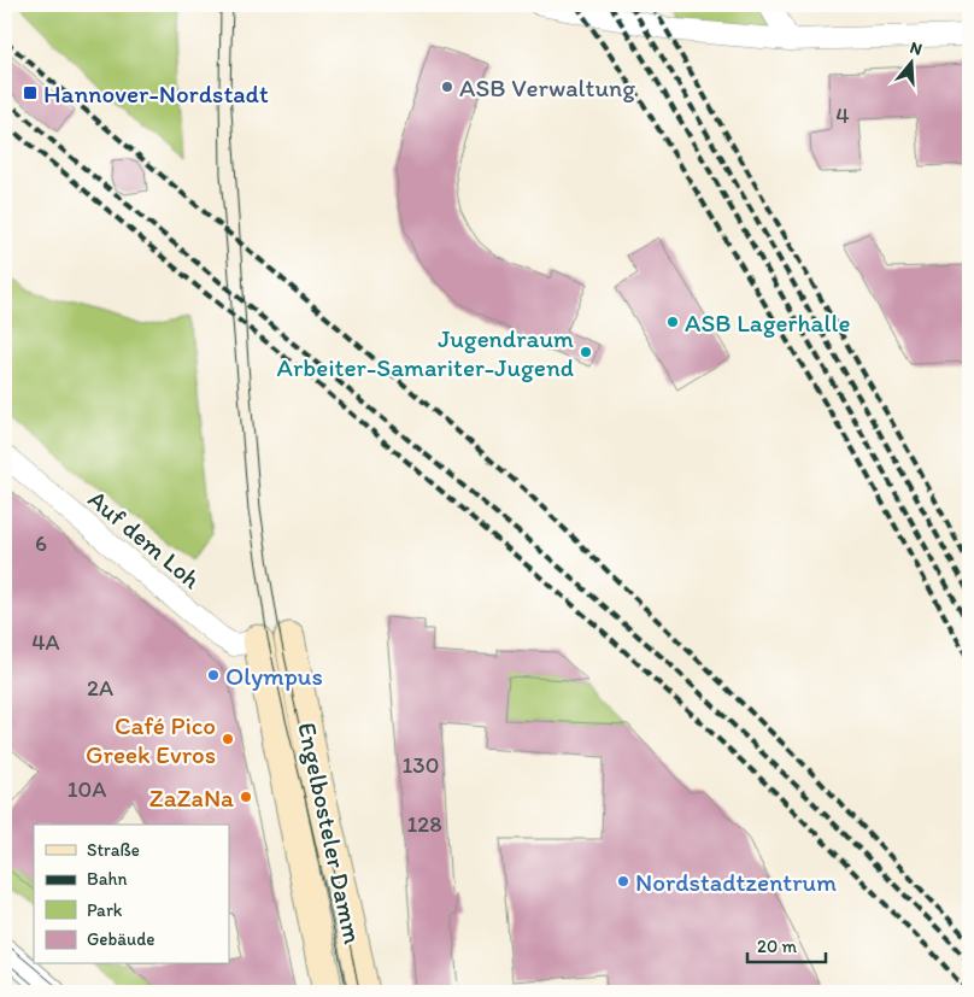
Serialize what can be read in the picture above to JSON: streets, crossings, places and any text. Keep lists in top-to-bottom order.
{
  "streets": {
    "main road": ["Engelbosteler Damm"],
    "street": ["Auf dem Loh"]
  },
  "crossings": [
    ["Auf dem Loh", "Engelbosteler Damm"]
  ],
  "places": {
    "other": [
      "ASB Verwaltung",
      "ASB Lagerhalle",
      "Jugendraum Arbeiter-Samariter-Jugend",
      "Olympus",
      "Café Pico Greek Evros",
      "ZaZaNa",
      "Nordstadtzentrum"
    ],
    "transit": ["Hannover-Nordstadt"]
  },
  "house_numbers": [
    "4",
    "6",
    "4A",
    "2A",
    "130",
    "10A",
    "128"
  ],
  "legend": [
    "Straße",
    "Bahn",
    "Park",
    "Gebäude"
  ],
  "scale_bar": "20 m",
  "north": "top"
}
